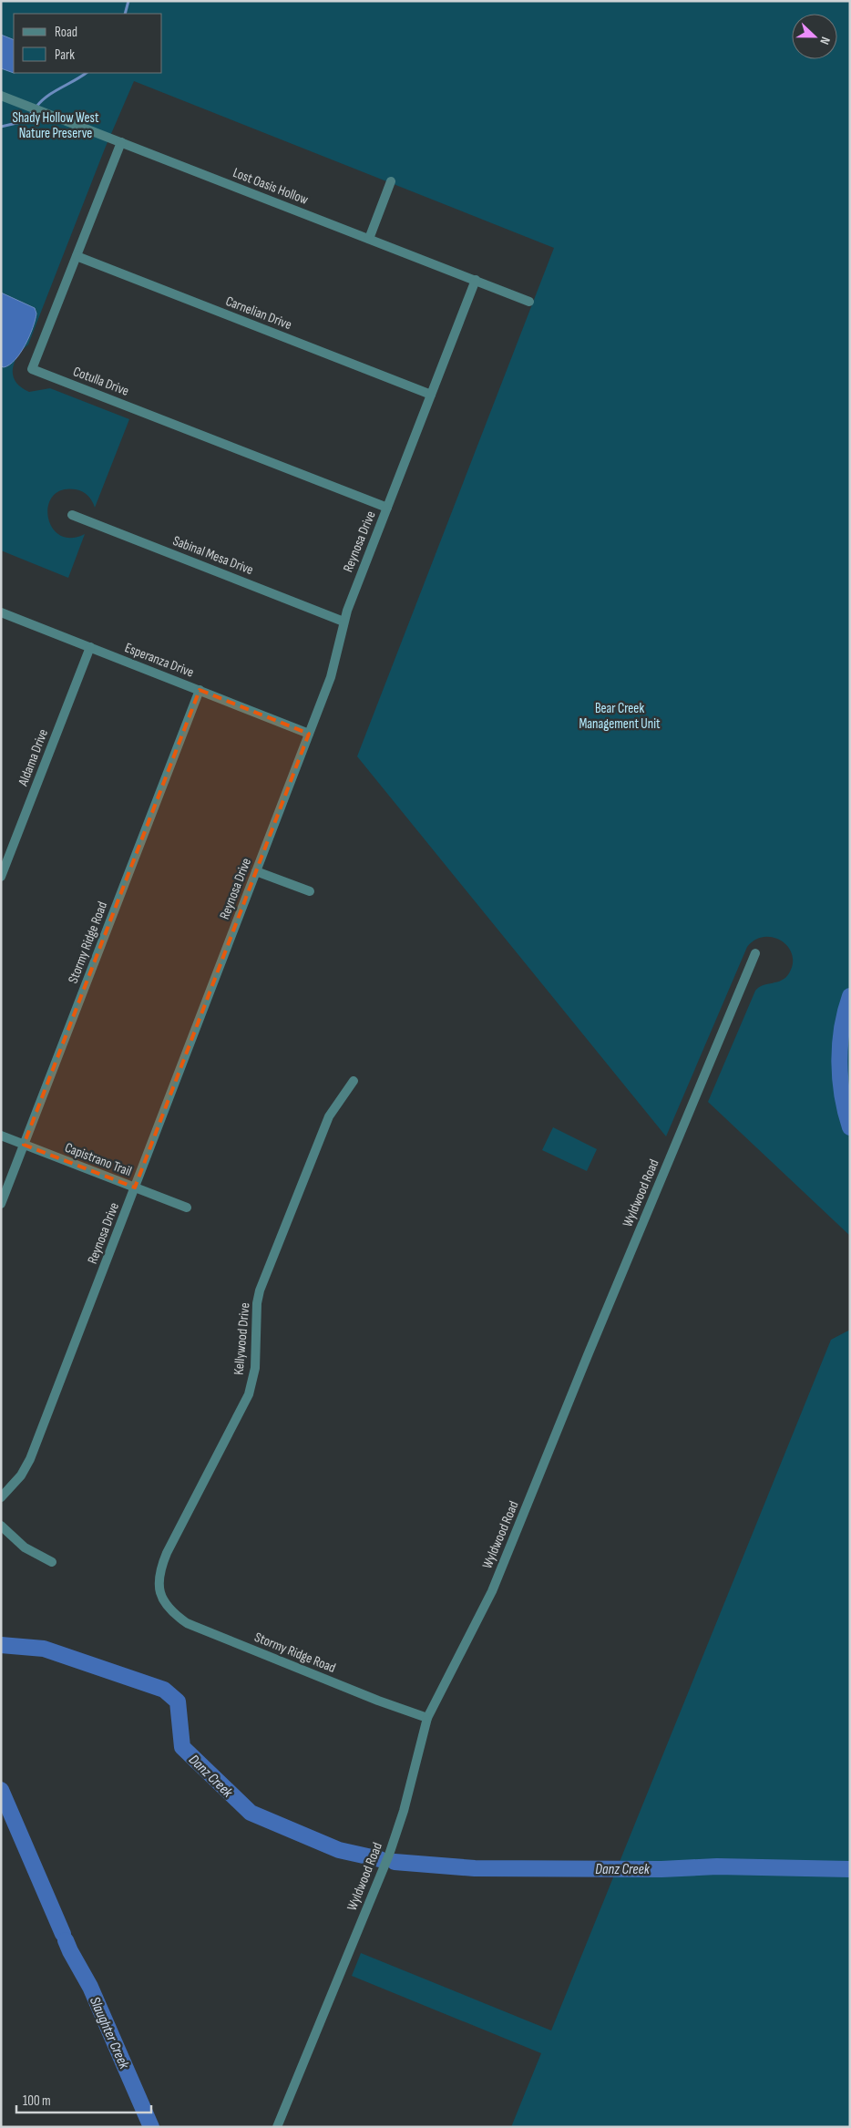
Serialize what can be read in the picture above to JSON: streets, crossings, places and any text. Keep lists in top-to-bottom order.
{
  "streets": {
    "street": [
      "Lost Oasis Hollow",
      "Carnelian Drive",
      "Cotulla Drive",
      "Reynosa Drive",
      "Sabinal Mesa Drive",
      "Esperanza Drive",
      "Aldama Drive",
      "Stormy Ridge Road",
      "Capistrano Trail",
      "Wyldwood Road",
      "Kellywood Drive"
    ]
  },
  "crossings": [
    ["Lost Oasis Hollow", "Cotulla Drive"],
    ["Lost Oasis Hollow", "Reynosa Drive"],
    ["Carnelian Drive", "Cotulla Drive"],
    ["Carnelian Drive", "Reynosa Drive"],
    ["Cotulla Drive", "Reynosa Drive"],
    ["Reynosa Drive", "Sabinal Mesa Drive"],
    ["Reynosa Drive", "Esperanza Drive"],
    ["Reynosa Drive", "Capistrano Trail"],
    ["Esperanza Drive", "Aldama Drive"],
    ["Esperanza Drive", "Stormy Ridge Road"],
    ["Stormy Ridge Road", "Capistrano Trail"],
    ["Stormy Ridge Road", "Wyldwood Road"],
    ["Stormy Ridge Road", "Kellywood Drive"]
  ],
  "water": ["Danz Creek", "Slaughter Creek"],
  "parks": ["Shady Hollow West Nature Preserve", "Bear Creek Management Unit"],
  "legend": ["Road", "Park"],
  "scale_bar": "100 m",
  "north": "right"
}
